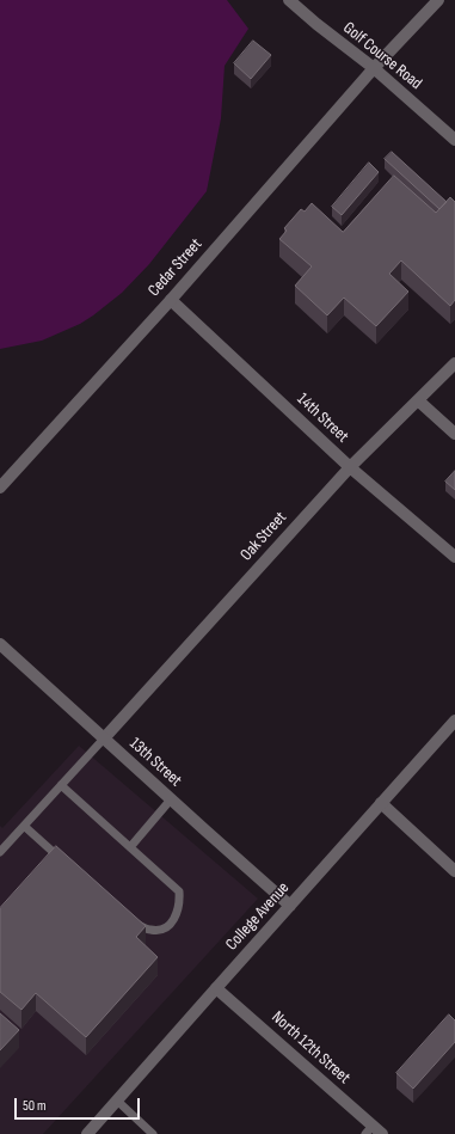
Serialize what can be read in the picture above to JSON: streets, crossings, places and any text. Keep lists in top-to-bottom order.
{
  "streets": {
    "street": [
      "Golf Course Road",
      "Cedar Street",
      "14th Street",
      "Oak Street",
      "13th Street",
      "College Avenue",
      "North 12th Street"
    ]
  },
  "crossings": [
    ["Golf Course Road", "Cedar Street"],
    ["Cedar Street", "14th Street"],
    ["14th Street", "Oak Street"],
    ["Oak Street", "13th Street"],
    ["13th Street", "College Avenue"],
    ["College Avenue", "North 12th Street"]
  ],
  "scale_bar": "50 m"
}
